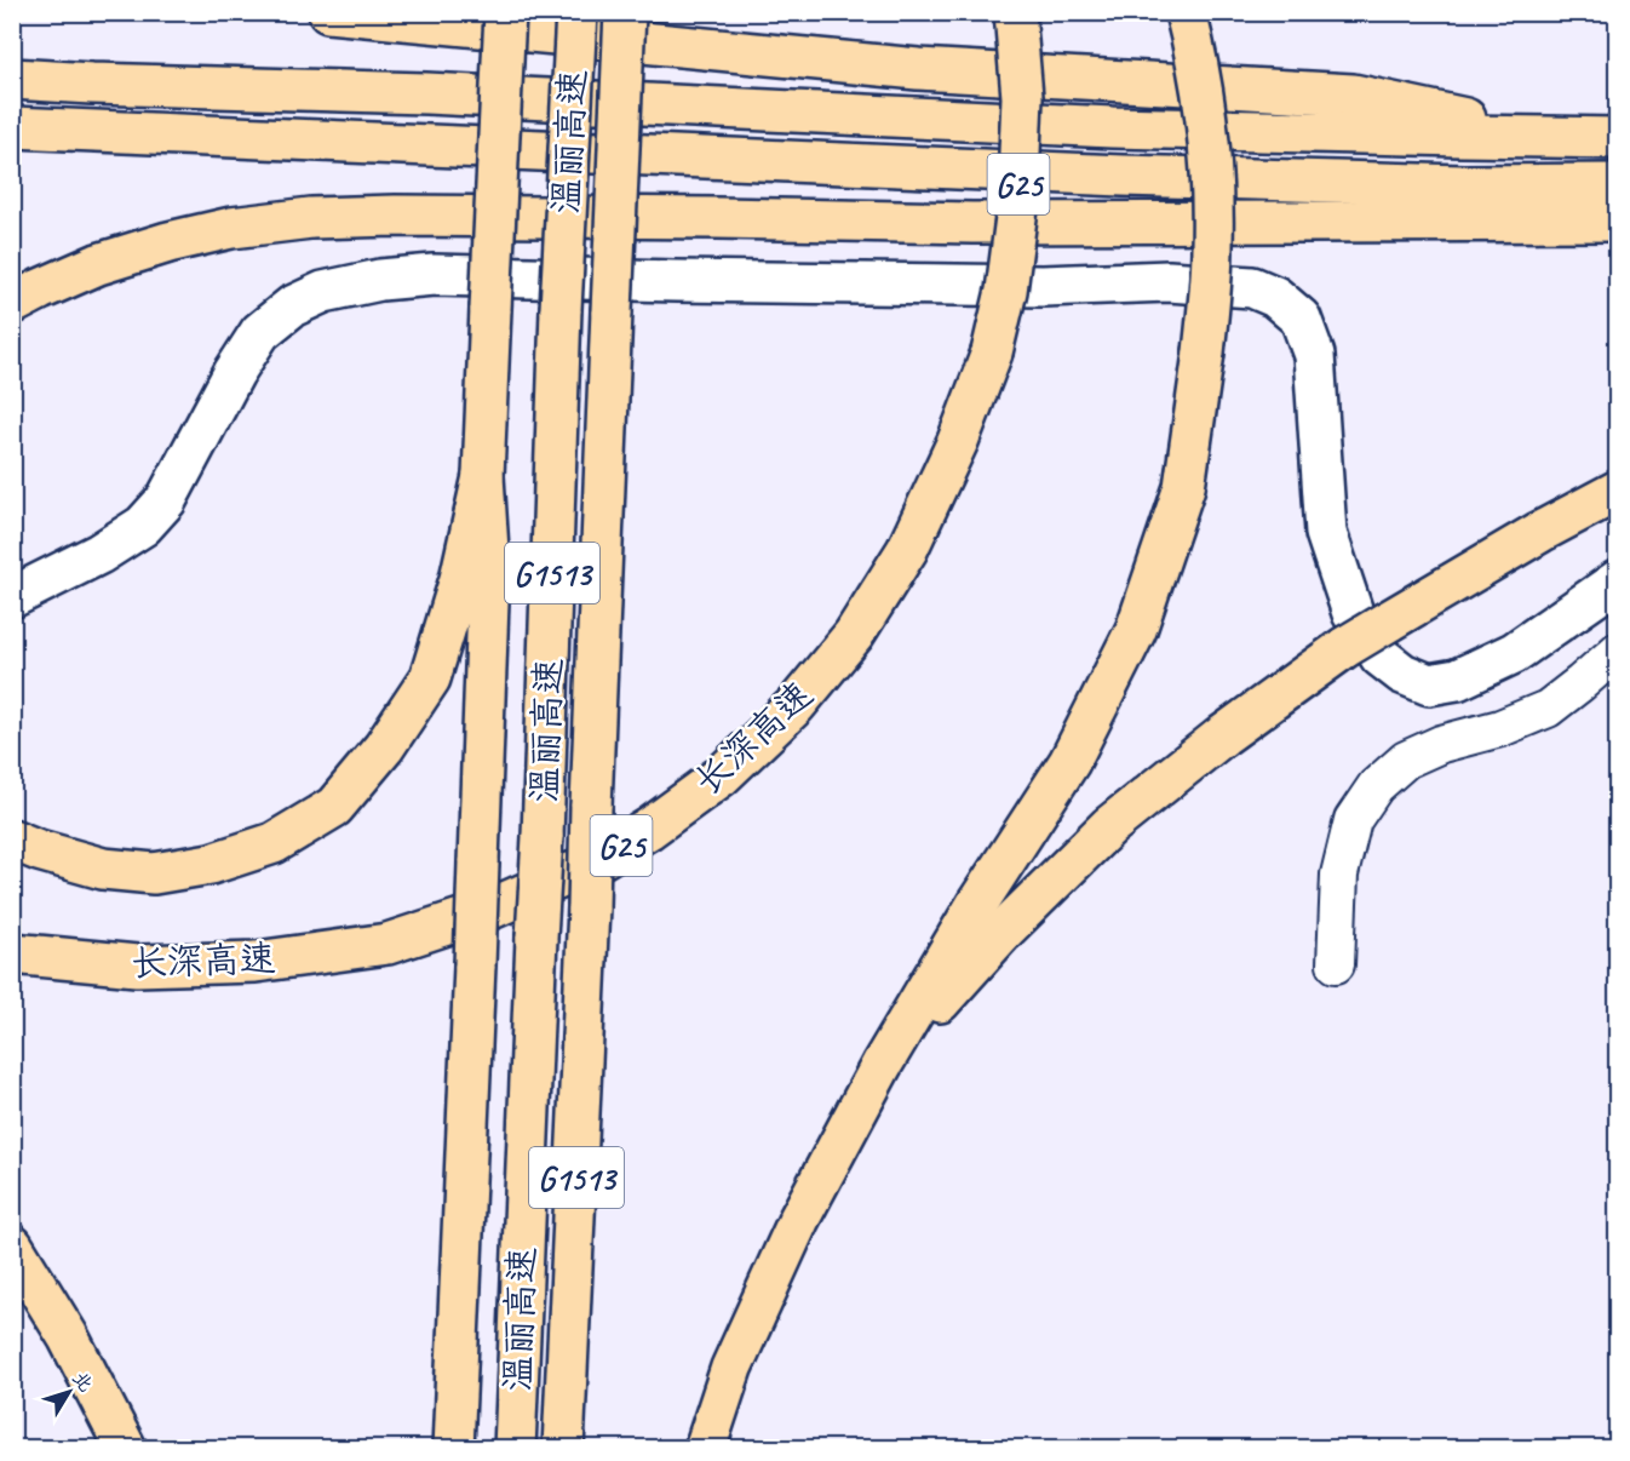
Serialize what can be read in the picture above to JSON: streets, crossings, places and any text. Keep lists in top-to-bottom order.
{
  "streets": {
    "highway": [
      "温丽高速",
      "G25",
      "G1513",
      "长深高速"
    ]
  },
  "north": "top right"
}
